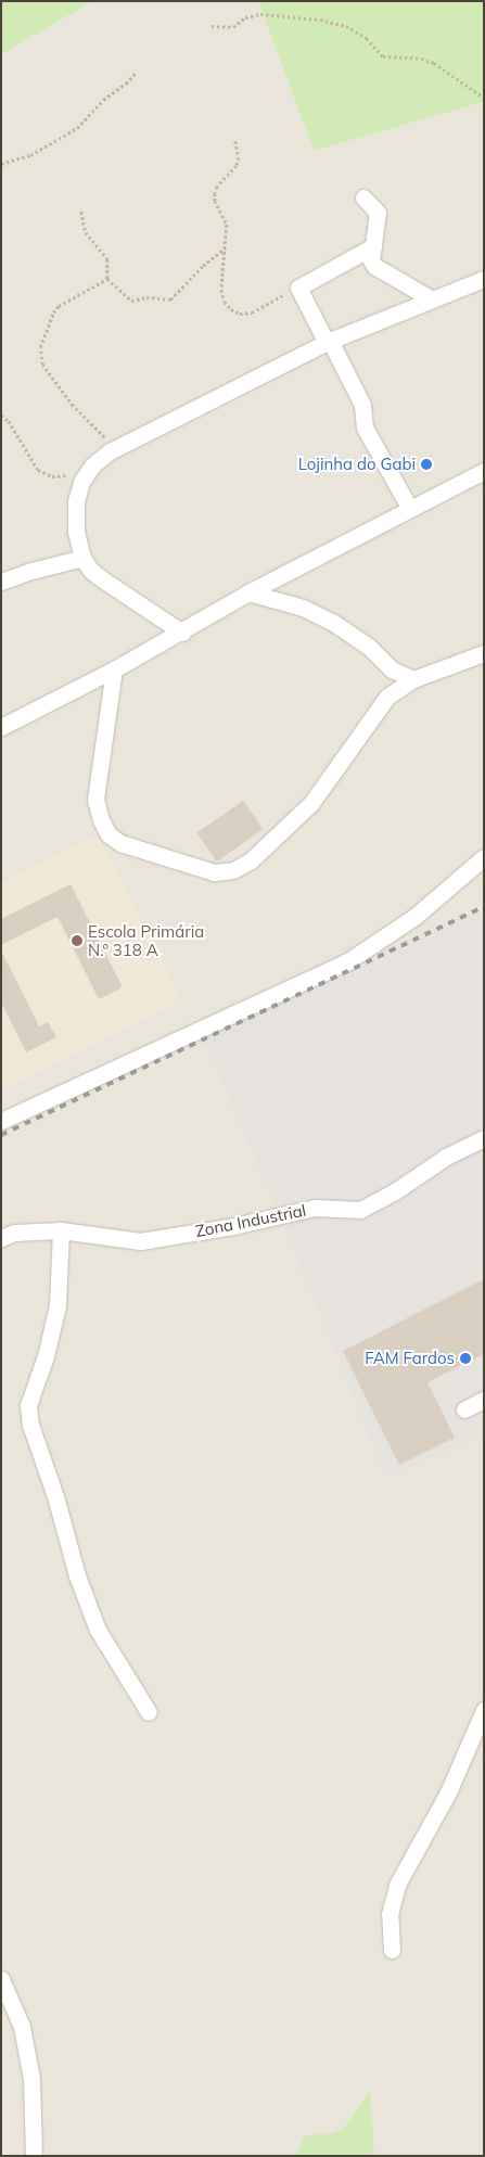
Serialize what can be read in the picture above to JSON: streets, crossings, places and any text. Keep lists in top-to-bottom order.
{
  "streets": {
    "street": ["Zona Industrial"]
  },
  "places": ["Lojinha do Gabi", "Escola Primária N.º 318 A", "FAM Fardos"]
}
